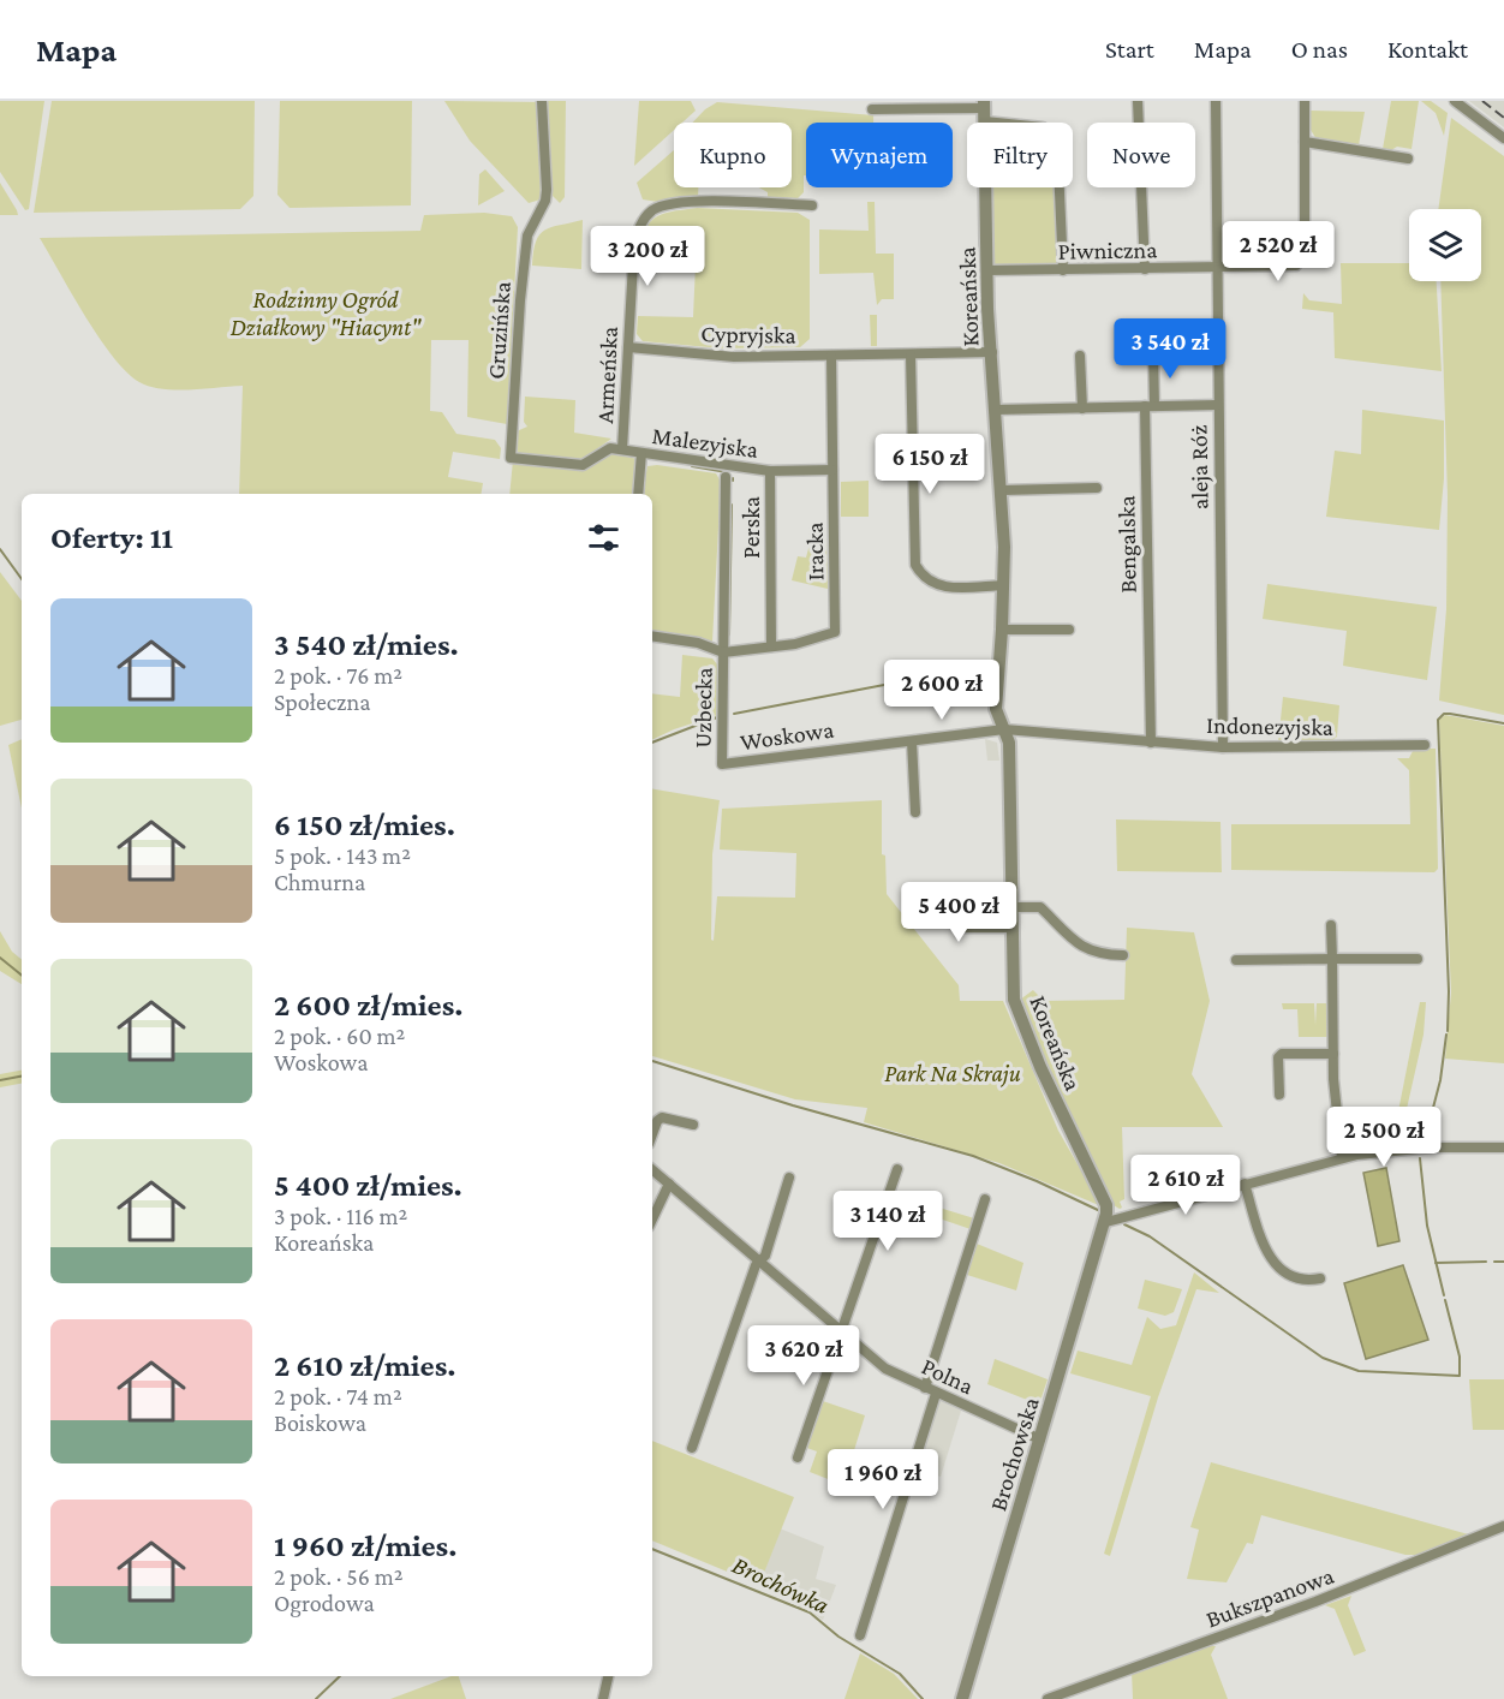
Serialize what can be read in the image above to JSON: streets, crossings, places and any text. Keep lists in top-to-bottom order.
{
  "streets": {
    "street": [
      "Piwniczna",
      "Koreańska",
      "Gruzińska",
      "Cypryjska",
      "Armeńska",
      "Malezyjska",
      "aleja Róż",
      "Perska",
      "Bengalska",
      "Iracka",
      "Uzbecka",
      "Indonezyjska",
      "Woskowa",
      "Polna",
      "Brochowska",
      "Bukszpanowa"
    ]
  },
  "crossings": [
    ["Piwniczna", "Koreańska"],
    ["Piwniczna", "aleja Róż"],
    ["Koreańska", "Cypryjska"],
    ["Koreańska", "Woskowa"],
    ["Koreańska", "Brochowska"],
    ["Gruzińska", "Malezyjska"],
    ["Cypryjska", "Armeńska"],
    ["Cypryjska", "Iracka"],
    ["Armeńska", "Malezyjska"],
    ["Malezyjska", "Perska"],
    ["aleja Róż", "Indonezyjska"],
    ["Perska", "Iracka"],
    ["Bengalska", "Indonezyjska"],
    ["Iracka", "Uzbecka"],
    ["Uzbecka", "Woskowa"],
    ["Indonezyjska", "Woskowa"],
    ["Polna", "Brochowska"]
  ],
  "water": ["Brochówka"],
  "parks": ["Rodzinny Ogród Działkowy \"Hiacynt\"", "Park Na Skraju"],
  "page": {
    "header": "Mapa",
    "nav": [
      "Start",
      "Mapa",
      "O nas",
      "Kontakt"
    ],
    "chip": [
      "Kupno",
      "Wynajem",
      "Filtry",
      "Nowe"
    ],
    "price": [
      "2 520 zł",
      "3 200 zł",
      "3 540 zł",
      "6 150 zł",
      "2 600 zł",
      "5 400 zł",
      "2 500 zł",
      "2 610 zł",
      "3 140 zł",
      "3 620 zł",
      "1 960 zł"
    ],
    "heading": "Oferty: 11",
    "list": [
      {
        "name": "3 540 zł/mies.",
        "note": "2 pok. · 76 m² · Społeczna"
      },
      {
        "name": "6 150 zł/mies.",
        "note": "5 pok. · 143 m² · Chmurna"
      },
      {
        "name": "2 600 zł/mies.",
        "note": "2 pok. · 60 m² · Woskowa"
      },
      {
        "name": "5 400 zł/mies.",
        "note": "3 pok. · 116 m² · Koreańska"
      },
      {
        "name": "2 610 zł/mies.",
        "note": "2 pok. · 74 m² · Boiskowa"
      },
      {
        "name": "1 960 zł/mies.",
        "note": "2 pok. · 56 m² · Ogrodowa"
      }
    ]
  }
}
